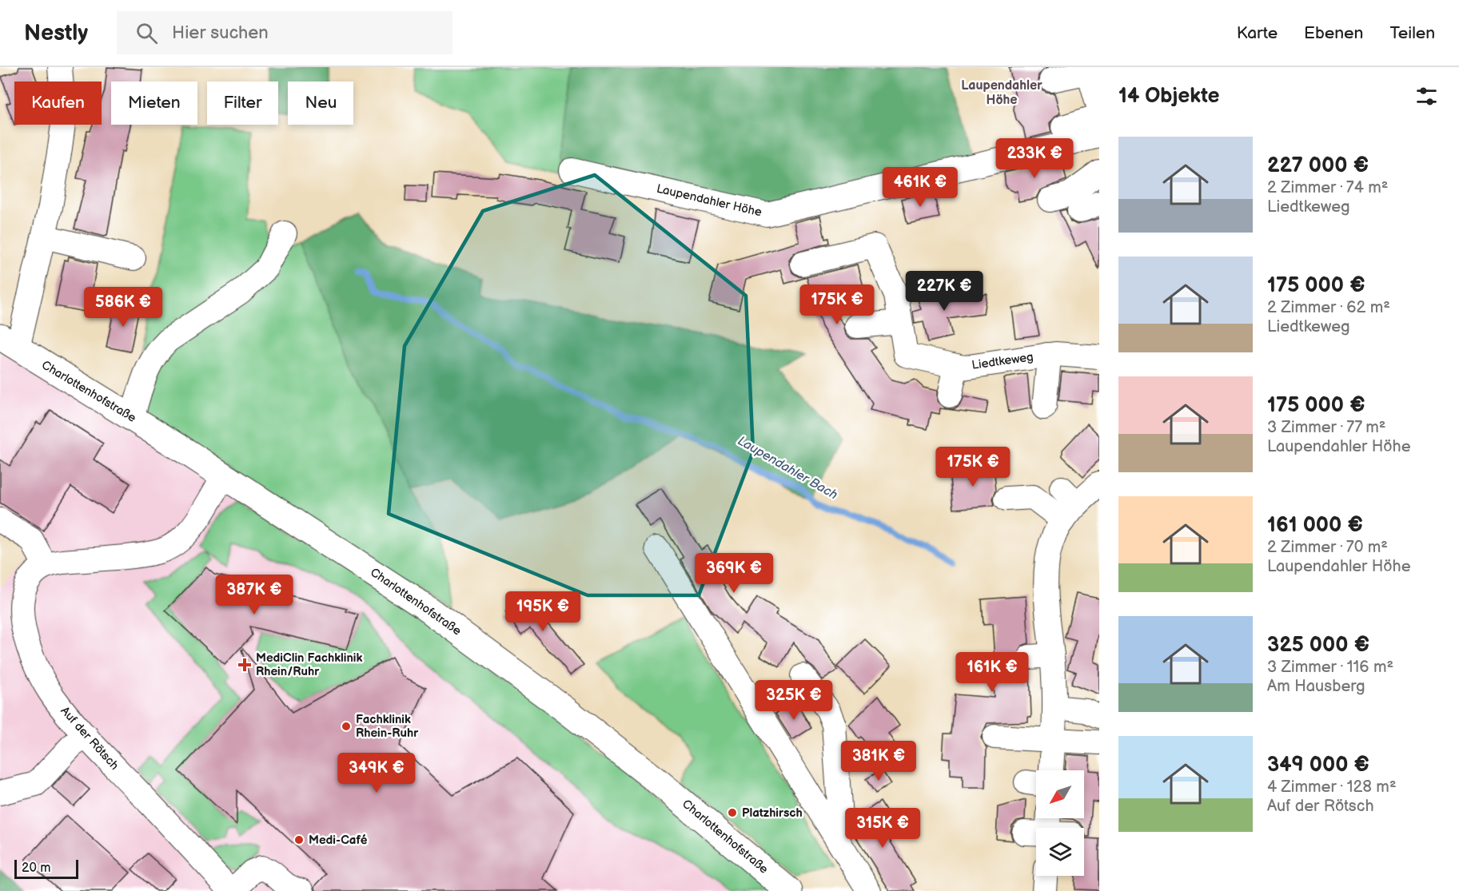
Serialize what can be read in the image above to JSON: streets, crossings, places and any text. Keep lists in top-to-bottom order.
{
  "streets": {
    "main road": ["Charlottenhofstraße"],
    "street": ["Laupendahler Höhe", "Liedtkeweg", "Auf der Rötsch"]
  },
  "crossings": [
    ["Charlottenhofstraße", "Auf der Rötsch"]
  ],
  "districts": ["Laupendahler Höhe"],
  "water": ["Laupendahler Bach"],
  "places": {
    "health": ["MediClin Fachklinik Rhein/Ruhr"],
    "other": ["Fachklinik Rhein-Ruhr", "Platzhirsch", "Medi-Café"]
  },
  "scale_bar": "20 m",
  "north": "bottom left",
  "page": {
    "header": "Nestly",
    "search": "Hier suchen",
    "nav": ["Karte", "Ebenen", "Teilen"],
    "heading": "14 Objekte",
    "chip": [
      "Kaufen",
      "Mieten",
      "Filter",
      "Neu"
    ],
    "list": [
      {
        "name": "227 000 €",
        "note": "2 Zimmer · 74 m² · Liedtkeweg"
      },
      {
        "name": "175 000 €",
        "note": "2 Zimmer · 62 m² · Liedtkeweg"
      },
      {
        "name": "175 000 €",
        "note": "3 Zimmer · 77 m² · Laupendahler Höhe"
      },
      {
        "name": "161 000 €",
        "note": "2 Zimmer · 70 m² · Laupendahler Höhe"
      },
      {
        "name": "325 000 €",
        "note": "3 Zimmer · 116 m² · Am Hausberg"
      },
      {
        "name": "349 000 €",
        "note": "4 Zimmer · 128 m² · Auf der Rötsch"
      }
    ],
    "price": [
      "233K €",
      "461K €",
      "227K €",
      "175K €",
      "586K €",
      "175K €",
      "369K €",
      "387K €",
      "195K €",
      "161K €",
      "325K €",
      "381K €",
      "349K €",
      "315K €"
    ],
    "scale": "20 m"
  }
}
